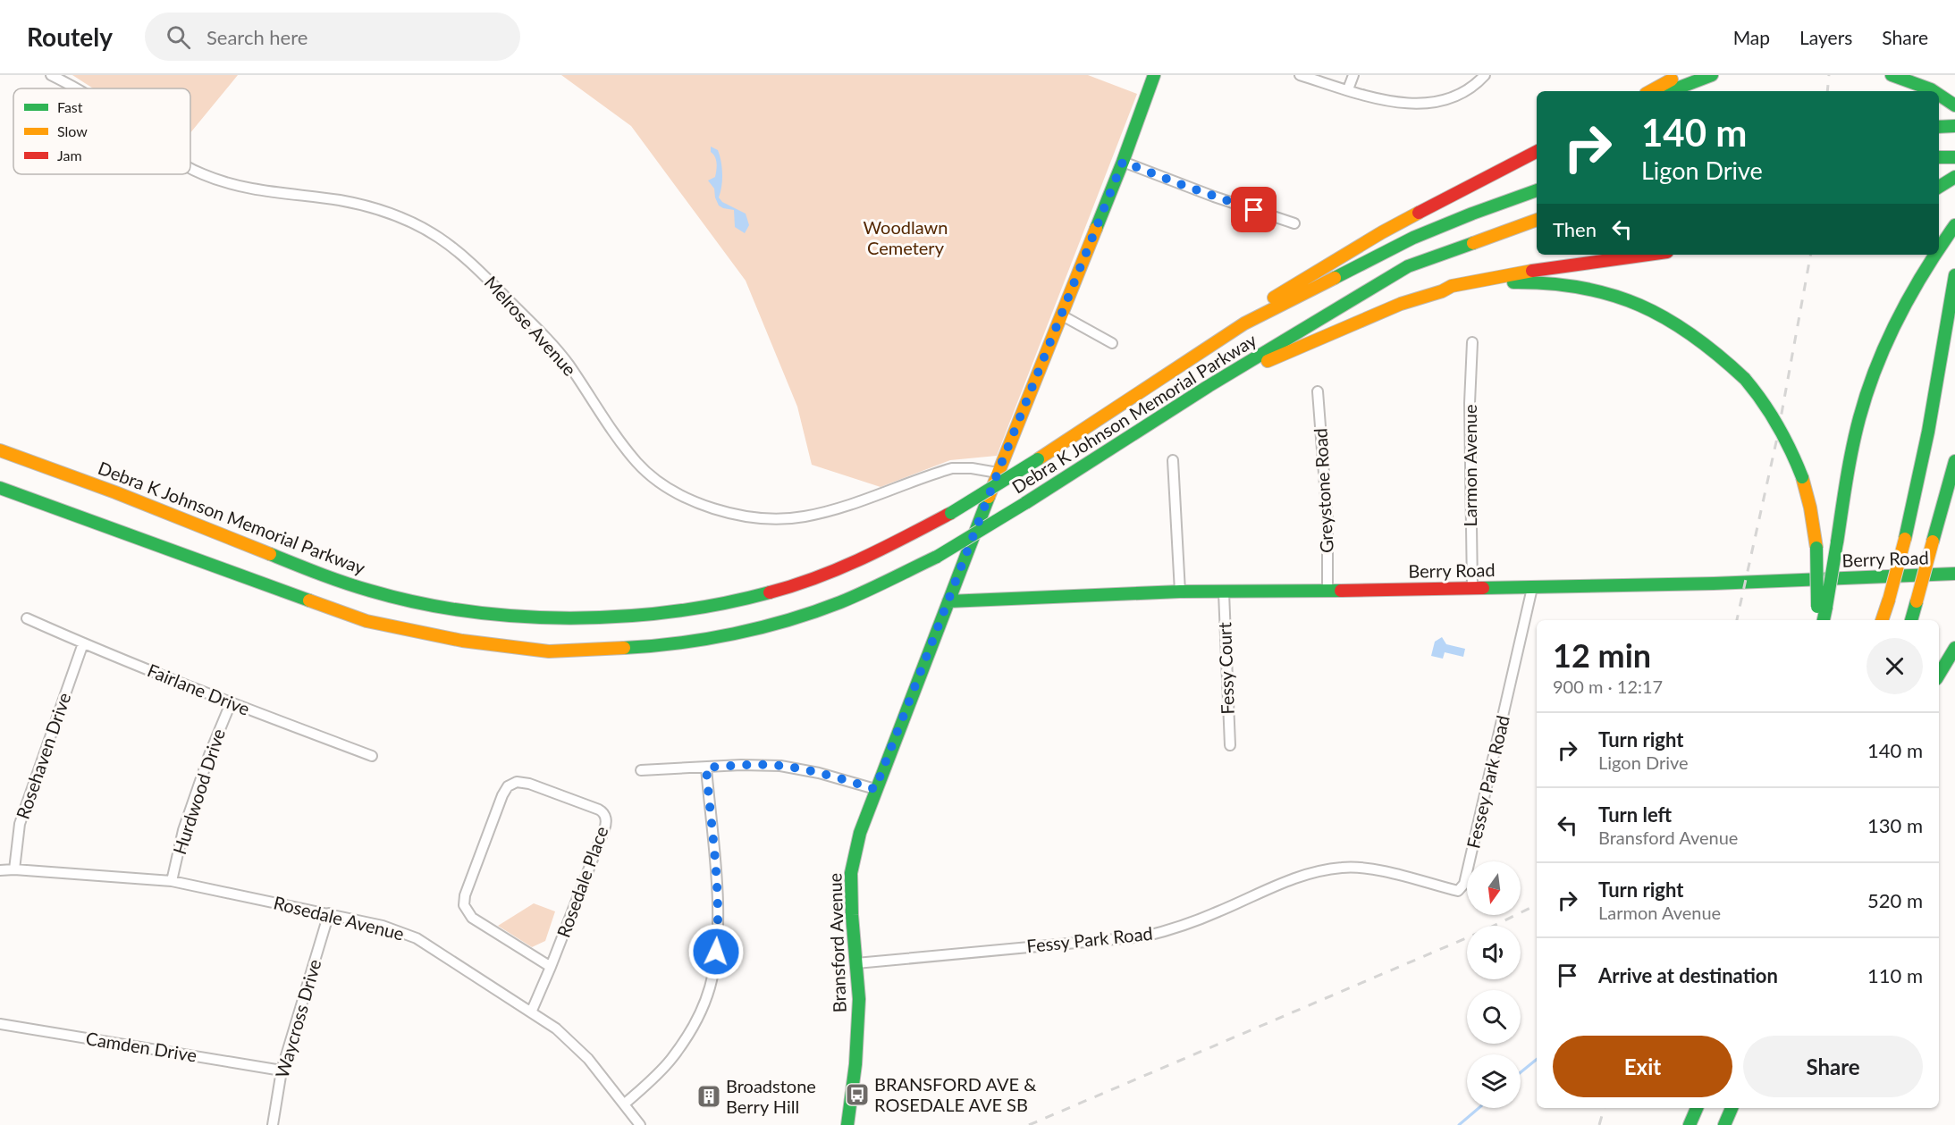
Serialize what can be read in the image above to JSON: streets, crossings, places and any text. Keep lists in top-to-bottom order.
{
  "streets": {
    "main road": ["Debra K Johnson Memorial Parkway", "Berry Road", "Bransford Avenue"],
    "street": [
      "Melrose Avenue",
      "Larmon Avenue",
      "Greystone Road",
      "Fessy Court",
      "Fairlane Drive",
      "Rosehaven Drive",
      "Fessey Park Road",
      "Hurdwood Drive",
      "Rosedale Place",
      "Rosedale Avenue",
      "Fessy Park Road",
      "Waycross Drive",
      "Camden Drive"
    ]
  },
  "crossings": [
    ["Melrose Avenue", "Bransford Avenue"],
    ["Larmon Avenue", "Berry Road"],
    ["Greystone Road", "Berry Road"],
    ["Berry Road", "Fessy Court"],
    ["Berry Road", "Fessey Park Road"],
    ["Berry Road", "Bransford Avenue"],
    ["Fairlane Drive", "Rosehaven Drive"],
    ["Fairlane Drive", "Hurdwood Drive"],
    ["Rosehaven Drive", "Rosedale Avenue"],
    ["Fessey Park Road", "Fessy Park Road"],
    ["Hurdwood Drive", "Rosedale Avenue"],
    ["Rosedale Place", "Rosedale Avenue"],
    ["Rosedale Avenue", "Waycross Drive"],
    ["Fessy Park Road", "Bransford Avenue"],
    ["Waycross Drive", "Camden Drive"]
  ],
  "parks": ["Woodlawn Cemetery"],
  "places": {
    "bus stop": ["BRANSFORD AVE & ROSEDALE AVE SB"],
    "building": ["Broadstone Berry Hill"]
  },
  "legend": ["Fast", "Slow", "Jam"],
  "north": "bottom",
  "page": {
    "header": "Routely",
    "search": "Search here",
    "nav": ["Map", "Layers", "Share"],
    "turn": ["140 m", "Ligon Drive"],
    "then": "Then",
    "heading": ["12 min", "900 m · 12:17"],
    "list": [
      {
        "name": "Turn right",
        "note": "Ligon Drive",
        "value": "140 m"
      },
      {
        "name": "Turn left",
        "note": "Bransford Avenue",
        "value": "130 m"
      },
      {
        "name": "Turn right",
        "note": "Larmon Avenue",
        "value": "520 m"
      },
      {
        "name": "Arrive at destination",
        "value": "110 m"
      }
    ],
    "buttons": ["Exit", "Share"]
  }
}
